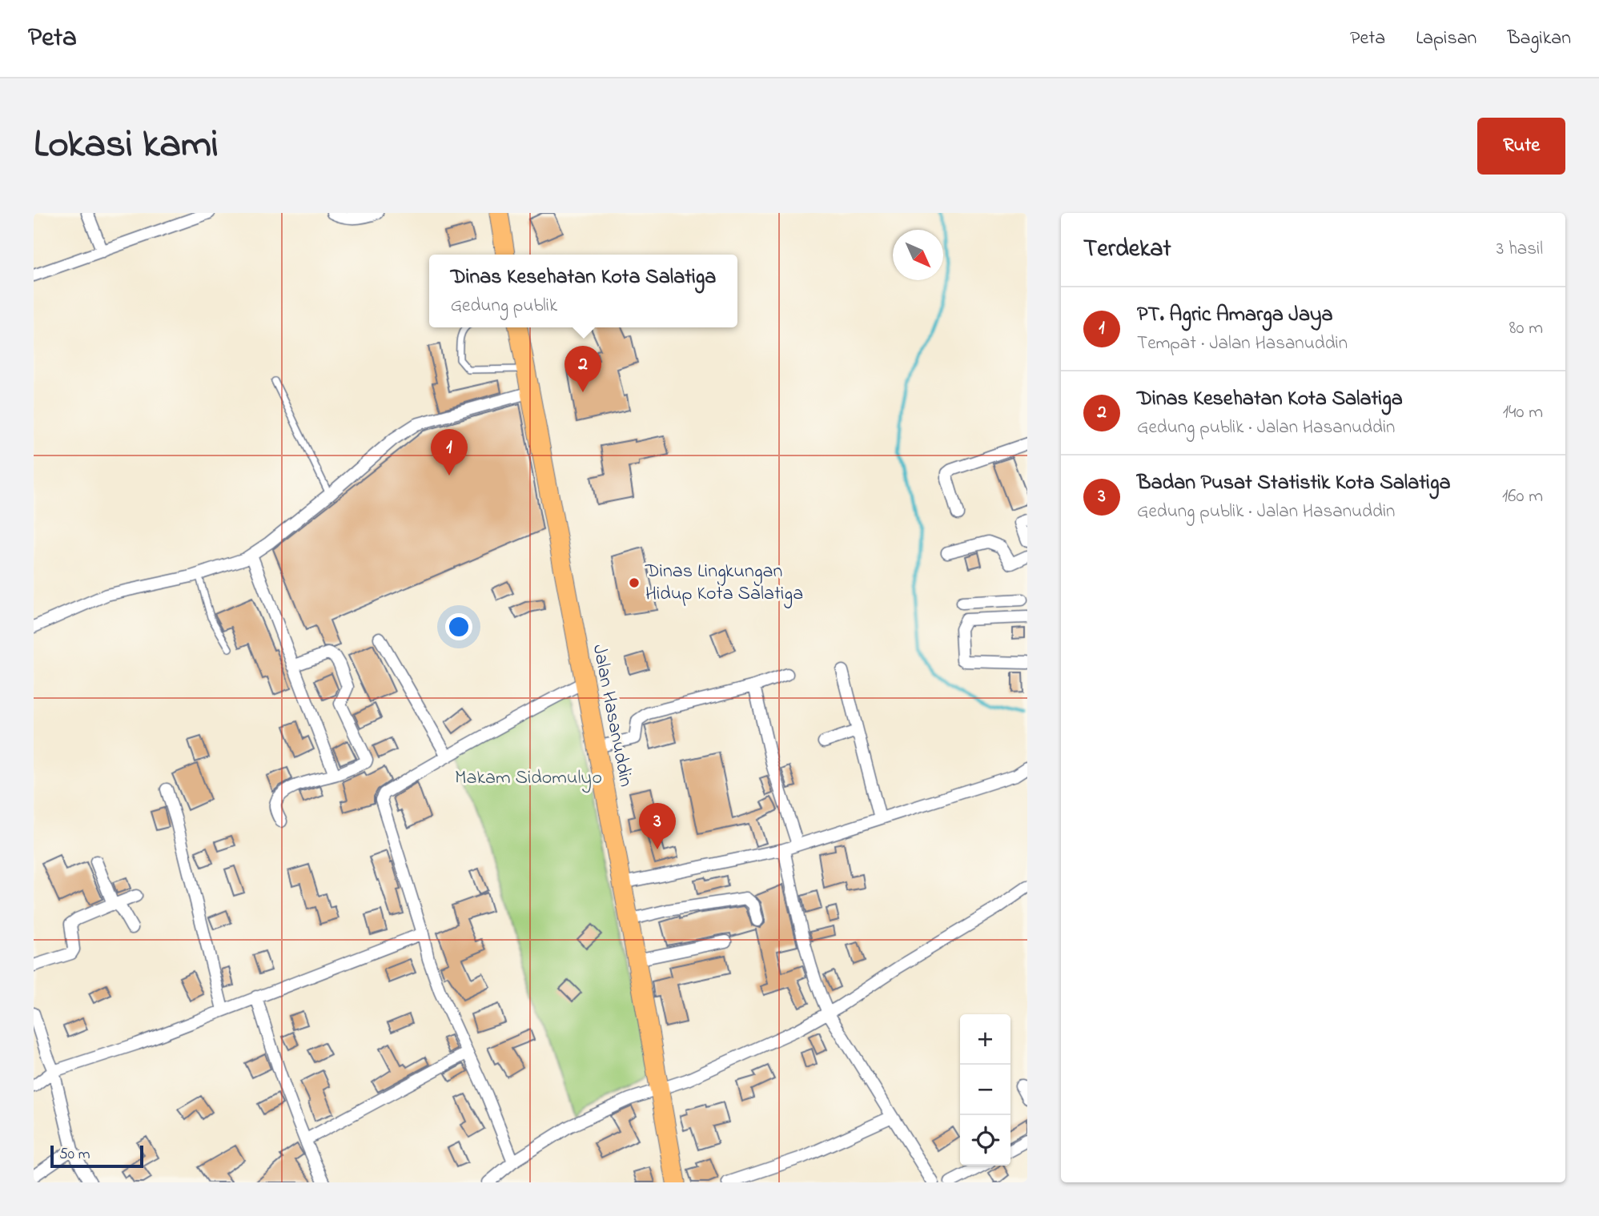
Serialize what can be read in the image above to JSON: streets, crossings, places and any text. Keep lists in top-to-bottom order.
{
  "streets": {
    "main road": ["Jalan Hasanuddin"]
  },
  "parks": ["Makam Sidomulyo"],
  "places": ["Dinas Lingkungan Hidup Kota Salatiga"],
  "scale_bar": "50 m",
  "north": "bottom right",
  "page": {
    "header": "Peta",
    "nav": ["Peta", "Lapisan", "Bagikan"],
    "title": "Lokasi kami",
    "buttons": "Rute",
    "heading": ["Terdekat", "3 hasil"],
    "popup": ["Dinas Kesehatan Kota Salatiga", "Gedung publik"],
    "list": [
      {
        "mark": "1",
        "name": "PT. Agric Amarga Jaya",
        "note": "Tempat · Jalan Hasanuddin",
        "value": "80 m"
      },
      {
        "mark": "2",
        "name": "Dinas Kesehatan Kota Salatiga",
        "note": "Gedung publik · Jalan Hasanuddin",
        "value": "140 m"
      },
      {
        "mark": "3",
        "name": "Badan Pusat Statistik Kota Salatiga",
        "note": "Gedung publik · Jalan Hasanuddin",
        "value": "160 m"
      }
    ],
    "pins": ["2", "1", "3"],
    "map_buttons": ["+", "−"],
    "scale": "50 m"
  }
}
